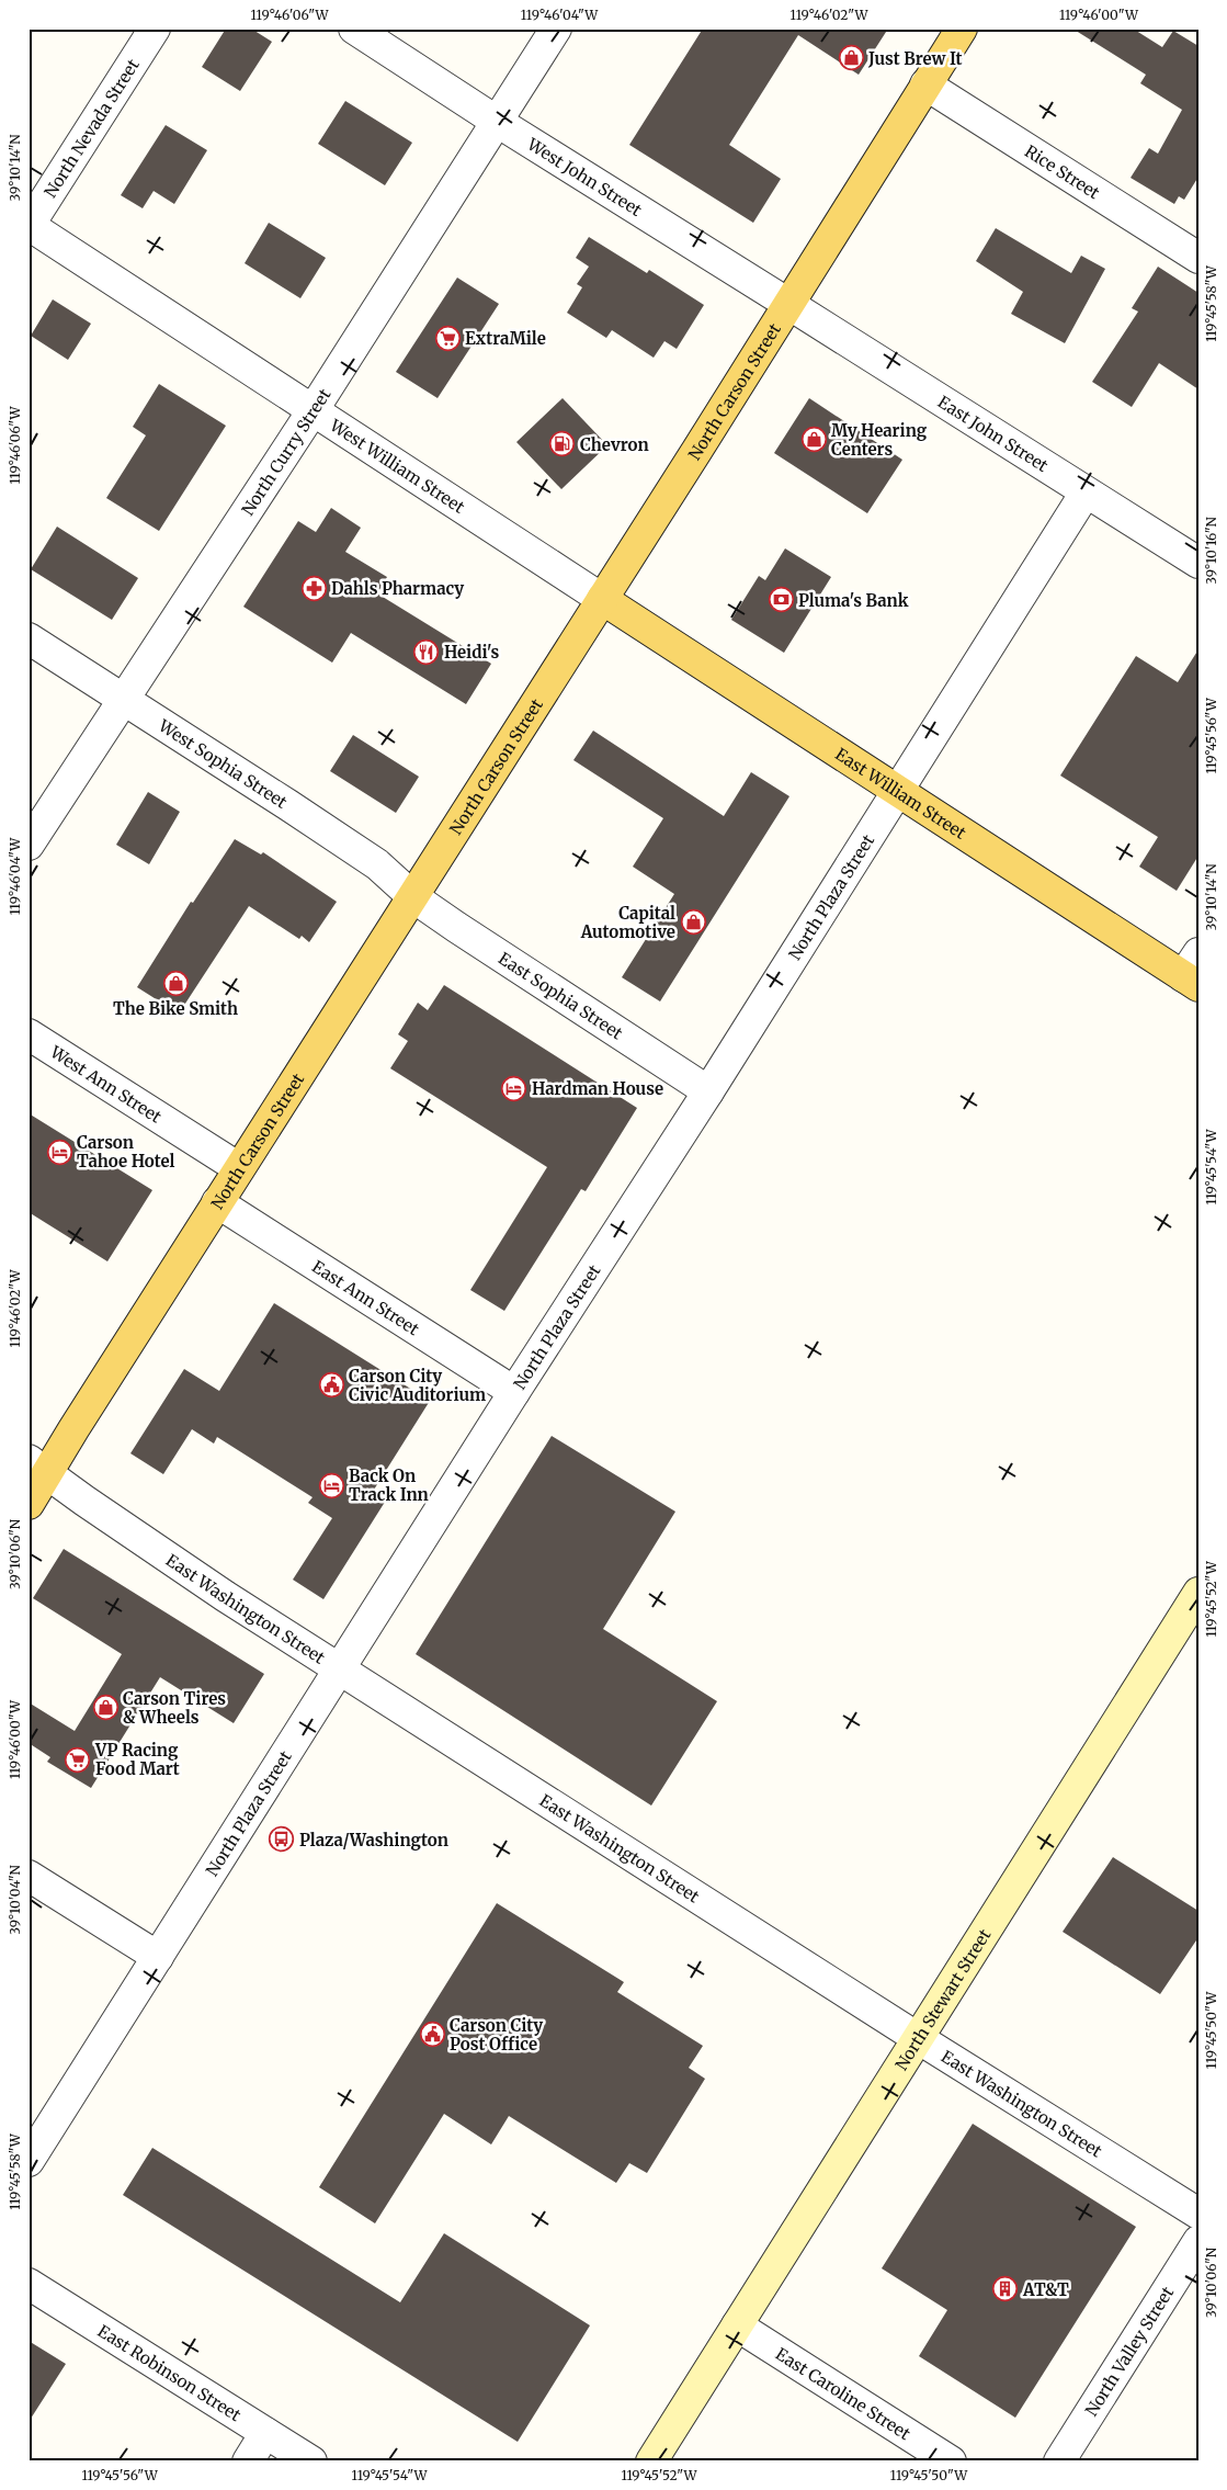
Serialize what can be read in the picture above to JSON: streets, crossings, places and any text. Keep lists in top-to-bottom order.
{
  "streets": {
    "main road": ["North Carson Street", "East William Street", "North Stewart Street"],
    "street": [
      "North Nevada Street",
      "Rice Street",
      "West John Street",
      "East John Street",
      "North Curry Street",
      "West William Street",
      "West Sophia Street",
      "North Plaza Street",
      "East Sophia Street",
      "West Ann Street",
      "East Ann Street",
      "East Washington Street",
      "North Valley Street",
      "East Robinson Street",
      "East Caroline Street"
    ]
  },
  "crossings": [
    ["North Nevada Street", "West William Street"],
    ["Rice Street", "North Carson Street"],
    ["West John Street", "North Carson Street"],
    ["West John Street", "East John Street"],
    ["West John Street", "North Curry Street"],
    ["North Carson Street", "East John Street"],
    ["North Carson Street", "West William Street"],
    ["North Carson Street", "West Sophia Street"],
    ["North Carson Street", "East William Street"],
    ["North Carson Street", "East Sophia Street"],
    ["North Carson Street", "West Ann Street"],
    ["North Carson Street", "East Ann Street"],
    ["North Carson Street", "East Washington Street"],
    ["East John Street", "North Plaza Street"],
    ["North Curry Street", "West William Street"],
    ["North Curry Street", "West Sophia Street"],
    ["West William Street", "East William Street"],
    ["West Sophia Street", "East Sophia Street"],
    ["East William Street", "North Plaza Street"],
    ["North Plaza Street", "East Sophia Street"],
    ["North Plaza Street", "East Ann Street"],
    ["North Plaza Street", "East Washington Street"],
    ["East Washington Street", "North Stewart Street"],
    ["North Stewart Street", "East Caroline Street"]
  ],
  "places": {
    "shop": [
      "Just Brew It",
      "My Hearing Centers",
      "Capital Automotive",
      "The Bike Smith",
      "Carson Tires & Wheels"
    ],
    "supermarket": ["ExtraMile", "VP Racing Food Mart"],
    "fuel station": ["Chevron"],
    "pharmacy": ["Dahls Pharmacy"],
    "bank": ["Pluma's Bank"],
    "restaurant": ["Heidi's"],
    "hotel": ["Hardman House", "Carson Tahoe Hotel", "Back On Track Inn"],
    "public building": ["Carson City Civic Auditorium", "Carson City Post Office"],
    "bus stop": ["Plaza/Washington"],
    "building": ["AT&T"]
  },
  "coordinates": [
    "119°46'06\"W",
    "119°46'04\"W",
    "119°46'02\"W",
    "119°46'00\"W",
    "39°10'14\"N",
    "119°45'58\"W",
    "39°10'16\"N",
    "119°45'56\"W",
    "119°45'54\"W",
    "39°10'06\"N",
    "119°45'52\"W",
    "39°10'04\"N",
    "119°45'50\"W"
  ]
}
